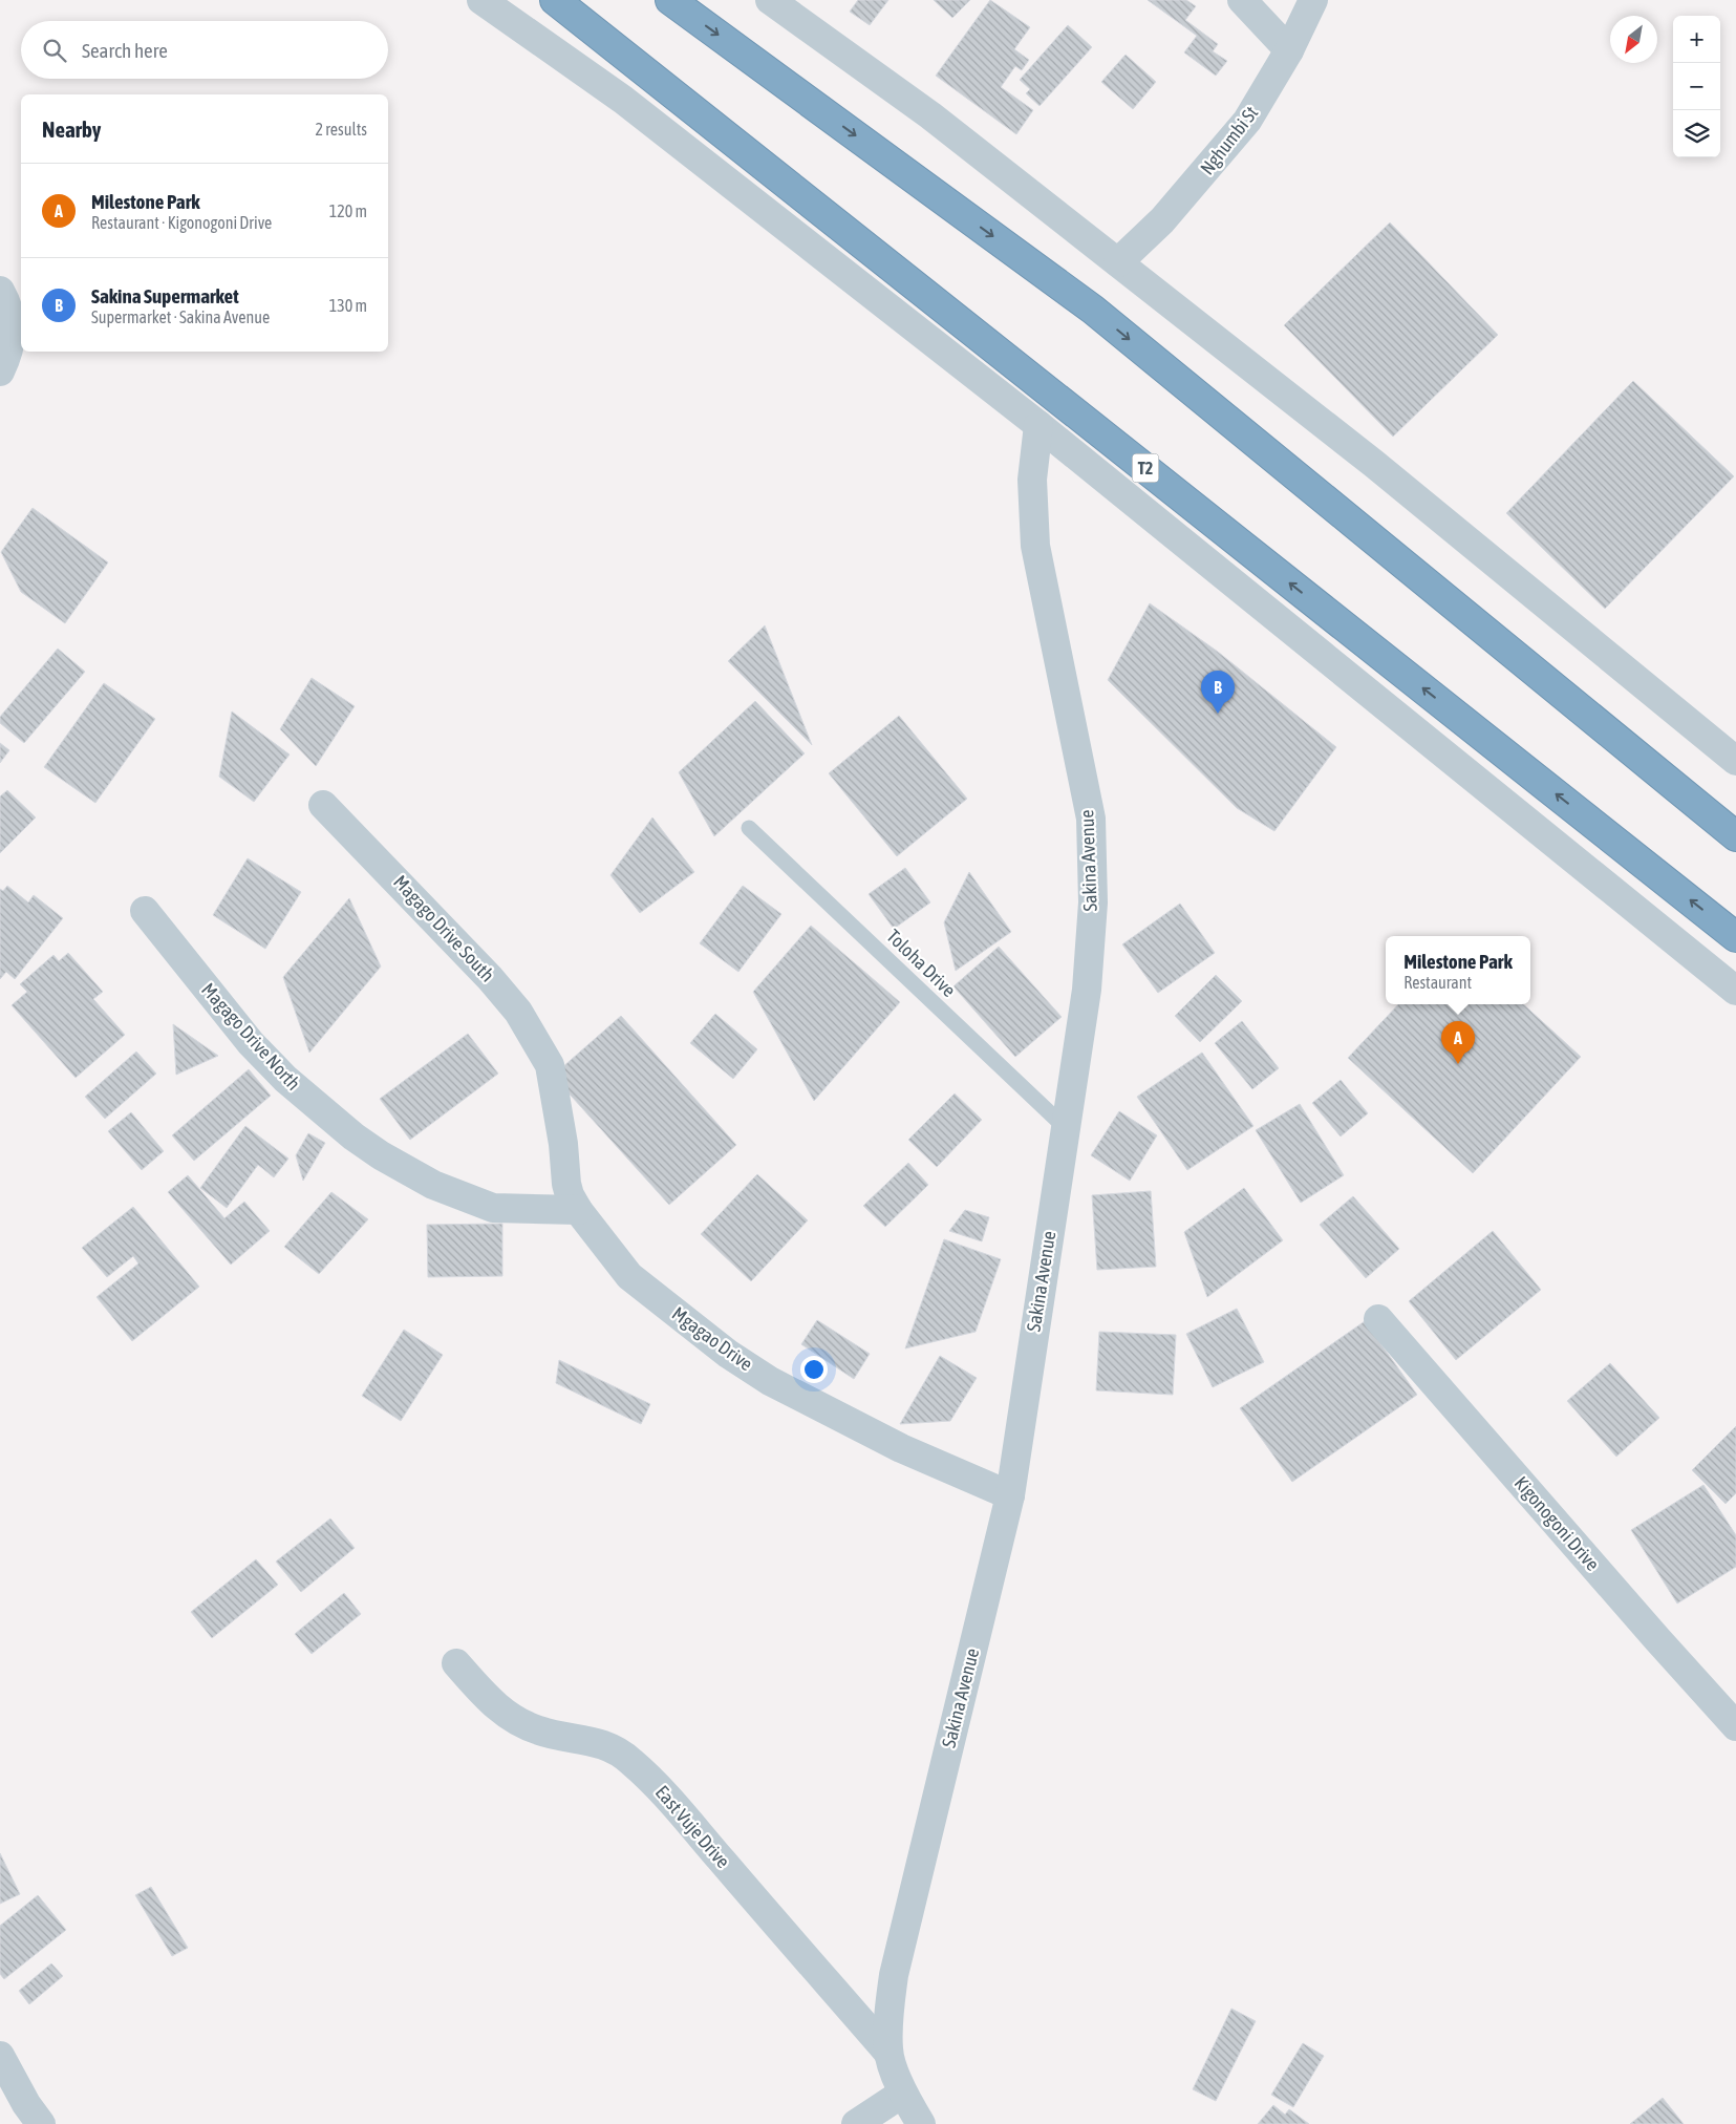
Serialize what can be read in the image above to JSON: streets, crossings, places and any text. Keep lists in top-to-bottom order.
{
  "streets": {
    "highway": ["T2"],
    "street": [
      "Nghumbi St",
      "Sakina Avenue",
      "Magago Drive South",
      "Magago Drive North",
      "Mgagao Drive",
      "Kigonogoni Drive",
      "East Vuje Drive"
    ],
    "lane": ["Toloha Drive"]
  },
  "crossings": [
    ["Sakina Avenue", "Toloha Drive"],
    ["Sakina Avenue", "Mgagao Drive"],
    ["Sakina Avenue", "East Vuje Drive"],
    ["Magago Drive South", "Mgagao Drive"],
    ["Magago Drive North", "Mgagao Drive"]
  ],
  "north": "bottom left",
  "page": {
    "map_buttons": ["+", "−"],
    "search": "Search here",
    "heading": ["Nearby", "2 results"],
    "list": [
      {
        "mark": "A",
        "name": "Milestone Park",
        "note": "Restaurant · Kigonogoni Drive",
        "value": "120 m"
      },
      {
        "mark": "B",
        "name": "Sakina Supermarket",
        "note": "Supermarket · Sakina Avenue",
        "value": "130 m"
      }
    ],
    "pins": ["B", "A"],
    "popup": ["Milestone Park", "Restaurant"]
  }
}
